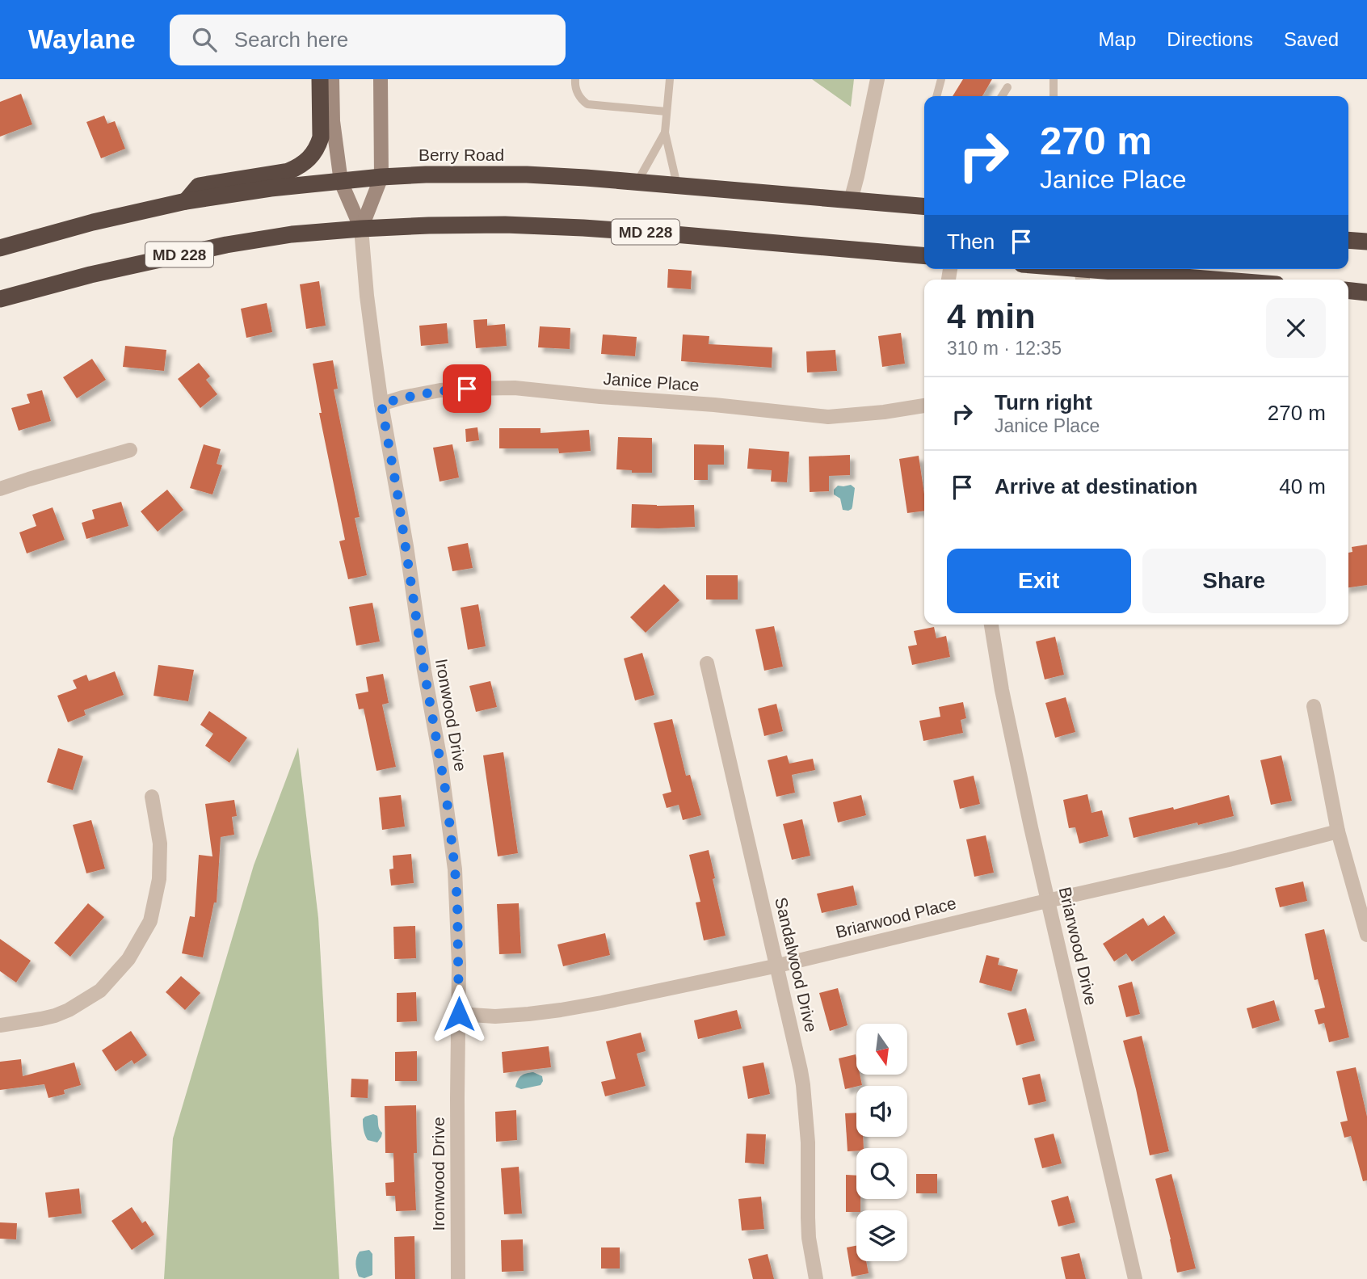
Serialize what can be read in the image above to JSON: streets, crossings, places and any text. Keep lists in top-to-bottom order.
{
  "streets": {
    "highway": ["Berry Road", "MD 228"],
    "street": [
      "Janice Place",
      "Ironwood Drive",
      "Briarwood Place",
      "Briarwood Drive",
      "Sandalwood Drive"
    ]
  },
  "crossings": [
    ["MD 228", "Ironwood Drive"],
    ["Janice Place", "Ironwood Drive"],
    ["Ironwood Drive", "Briarwood Place"],
    ["Briarwood Place", "Briarwood Drive"],
    ["Briarwood Place", "Sandalwood Drive"]
  ],
  "north": "bottom",
  "page": {
    "header": "Waylane",
    "search": "Search here",
    "nav": ["Map", "Directions", "Saved"],
    "turn": ["270 m", "Janice Place"],
    "then": "Then",
    "heading": ["4 min", "310 m · 12:35"],
    "list": [
      {
        "name": "Turn right",
        "note": "Janice Place",
        "value": "270 m"
      },
      {
        "name": "Arrive at destination",
        "value": "40 m"
      }
    ],
    "buttons": ["Exit", "Share"]
  }
}
